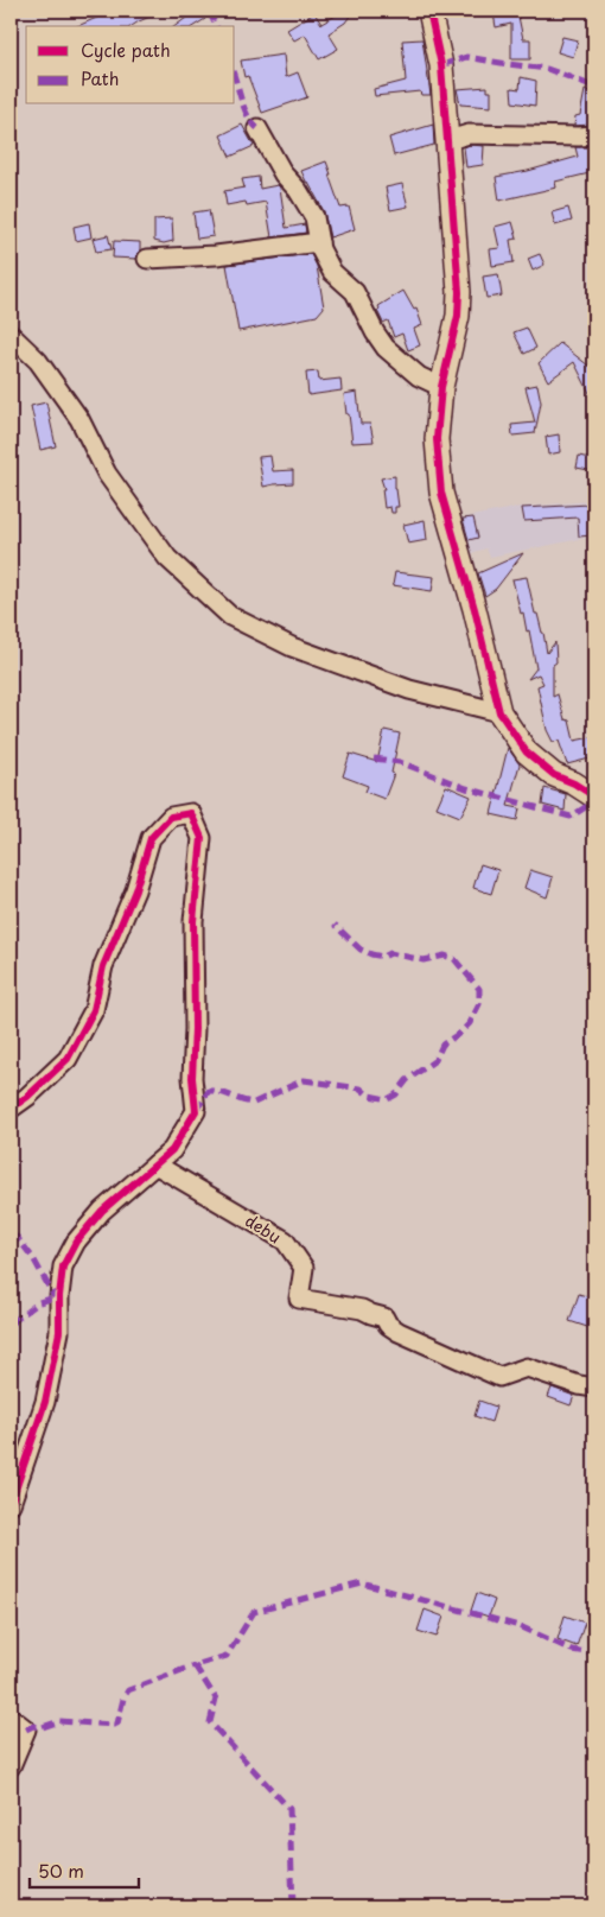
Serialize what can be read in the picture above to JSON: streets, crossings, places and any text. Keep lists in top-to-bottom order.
{
  "streets": {
    "street": ["debu"]
  },
  "legend": ["Cycle path", "Path"],
  "scale_bar": "50 m"
}
